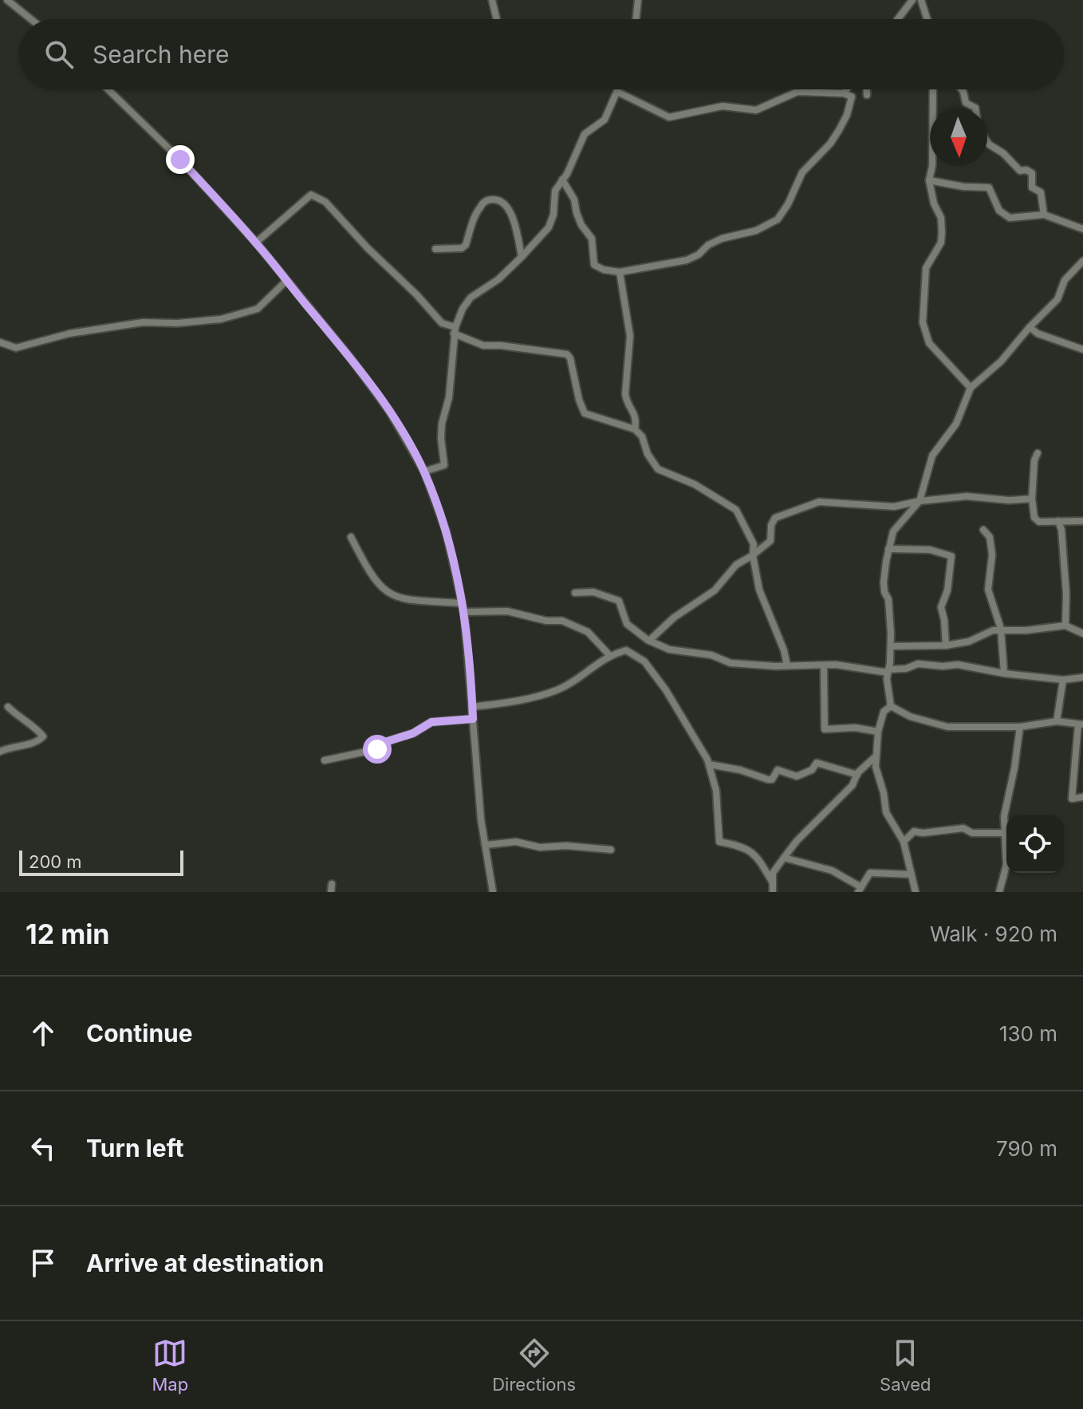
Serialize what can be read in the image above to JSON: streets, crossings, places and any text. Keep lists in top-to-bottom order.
{
  "scale_bar": "200 m",
  "north": "bottom",
  "page": {
    "search": "Search here",
    "scale": "200 m",
    "heading": ["12 min", "Walk · 920 m"],
    "list": [
      ["Continue", "130 m"],
      ["Turn left", "790 m"],
      "Arrive at destination"
    ],
    "nav": ["Map", "Directions", "Saved"]
  }
}
